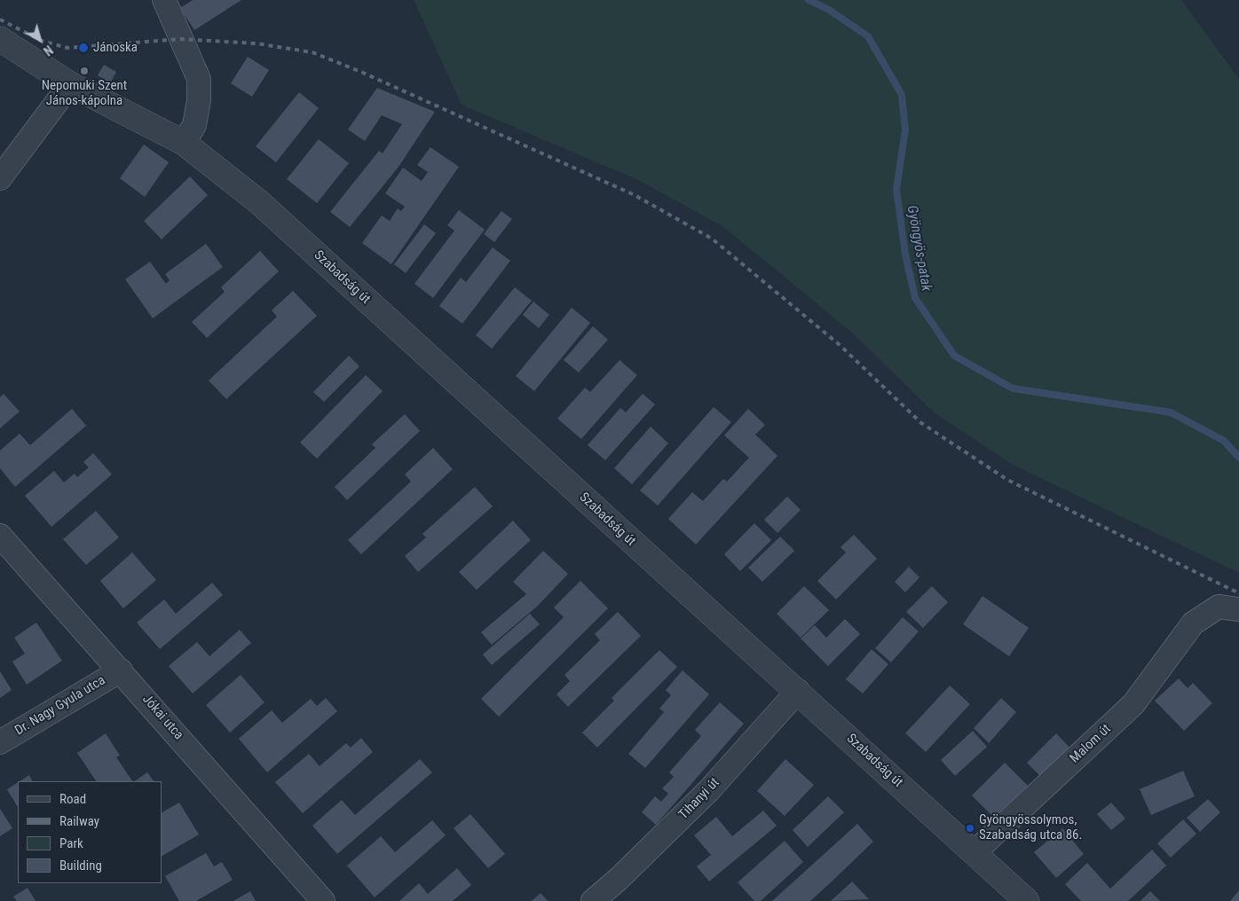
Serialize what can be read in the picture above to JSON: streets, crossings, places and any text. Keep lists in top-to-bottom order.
{
  "streets": {
    "street": [
      "Szabadság út",
      "Dr. Nagy Gyula utca",
      "Jókai utca",
      "Malom út",
      "Tihanyi út"
    ]
  },
  "crossings": [
    ["Szabadság út", "Malom út"],
    ["Szabadság út", "Tihanyi út"],
    ["Dr. Nagy Gyula utca", "Jókai utca"]
  ],
  "water": ["Gyöngyös-patak"],
  "places": ["Jánoska", "Nepomuki Szent János-kápolna", "Gyöngyössolymos, Szabadság utca 86."],
  "legend": [
    "Road",
    "Railway",
    "Park",
    "Building"
  ],
  "north": "bottom right"
}
